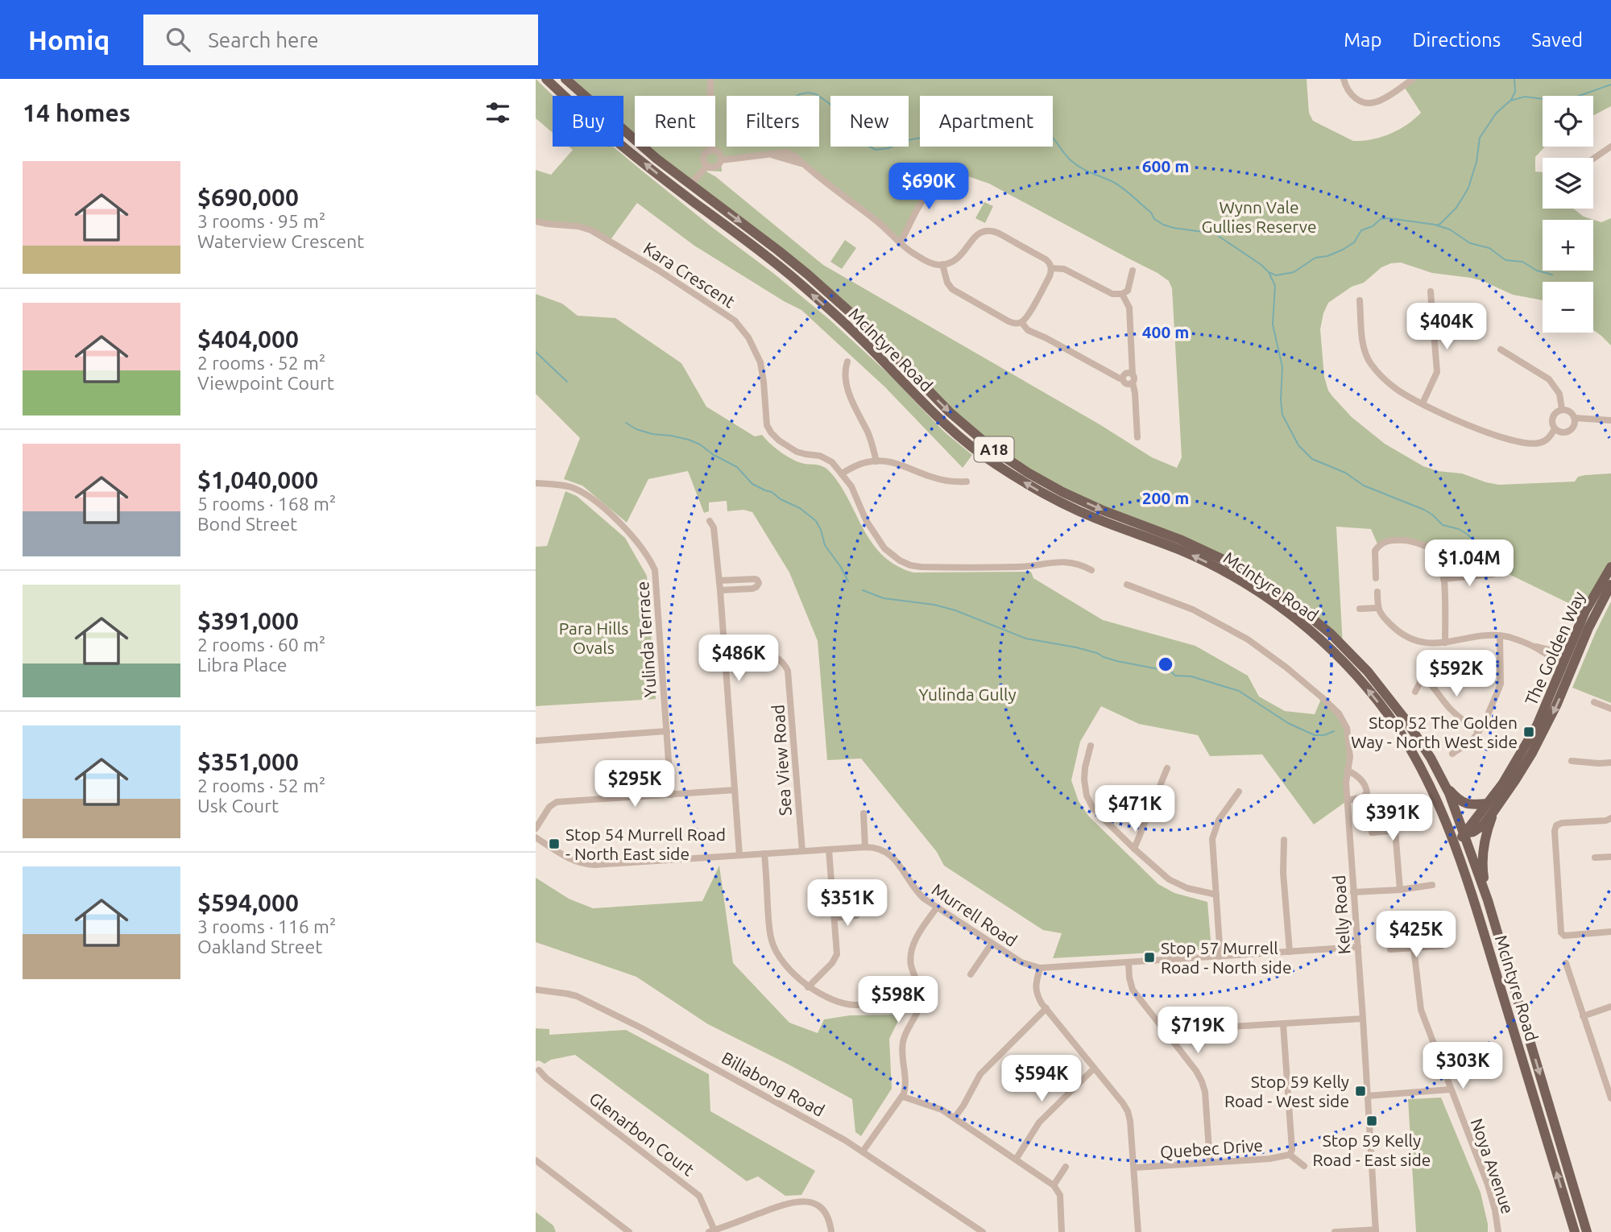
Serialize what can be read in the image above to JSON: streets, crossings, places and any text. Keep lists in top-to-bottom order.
{
  "streets": {
    "main road": ["McIntyre Road", "A18", "The Golden Way"],
    "street": [
      "Kara Crescent",
      "Yulinda Terrace",
      "Sea View Road",
      "Murrell Road",
      "Kelly Road",
      "Billabong Road",
      "Glenarbon Court",
      "Quebec Drive",
      "Noya Avenue"
    ]
  },
  "crossings": [
    ["McIntyre Road", "The Golden Way"],
    ["Sea View Road", "Murrell Road"],
    ["Murrell Road", "Kelly Road"]
  ],
  "parks": ["Wynn Vale Gullies Reserve", "Para Hills Ovals", "Yulinda Gully"],
  "places": {
    "transit": [
      "Stop 52 The Golden Way - North West side",
      "Stop 54 Murrell Road - North East side",
      "Stop 57 Murrell Road - North side",
      "Stop 59 Kelly Road - West side",
      "Stop 59 Kelly Road - East side"
    ]
  },
  "page": {
    "header": "Homiq",
    "search": "Search here",
    "nav": ["Map", "Directions", "Saved"],
    "heading": "14 homes",
    "map_buttons": ["+", "−"],
    "chip": [
      "Buy",
      "Rent",
      "Filters",
      "New",
      "Apartment"
    ],
    "list": [
      {
        "name": "$690,000",
        "note": "3 rooms · 95 m² · Waterview Crescent"
      },
      {
        "name": "$404,000",
        "note": "2 rooms · 52 m² · Viewpoint Court"
      },
      {
        "name": "$1,040,000",
        "note": "5 rooms · 168 m² · Bond Street"
      },
      {
        "name": "$391,000",
        "note": "2 rooms · 60 m² · Libra Place"
      },
      {
        "name": "$351,000",
        "note": "2 rooms · 52 m² · Usk Court"
      },
      {
        "name": "$594,000",
        "note": "3 rooms · 116 m² · Oakland Street"
      }
    ],
    "price": [
      "$690K",
      "$404K",
      "$1.04M",
      "$486K",
      "$592K",
      "$295K",
      "$471K",
      "$391K",
      "$351K",
      "$425K",
      "$598K",
      "$719K",
      "$303K",
      "$594K"
    ]
  },
  "rings": ["600 m", "400 m", "200 m"]
}
